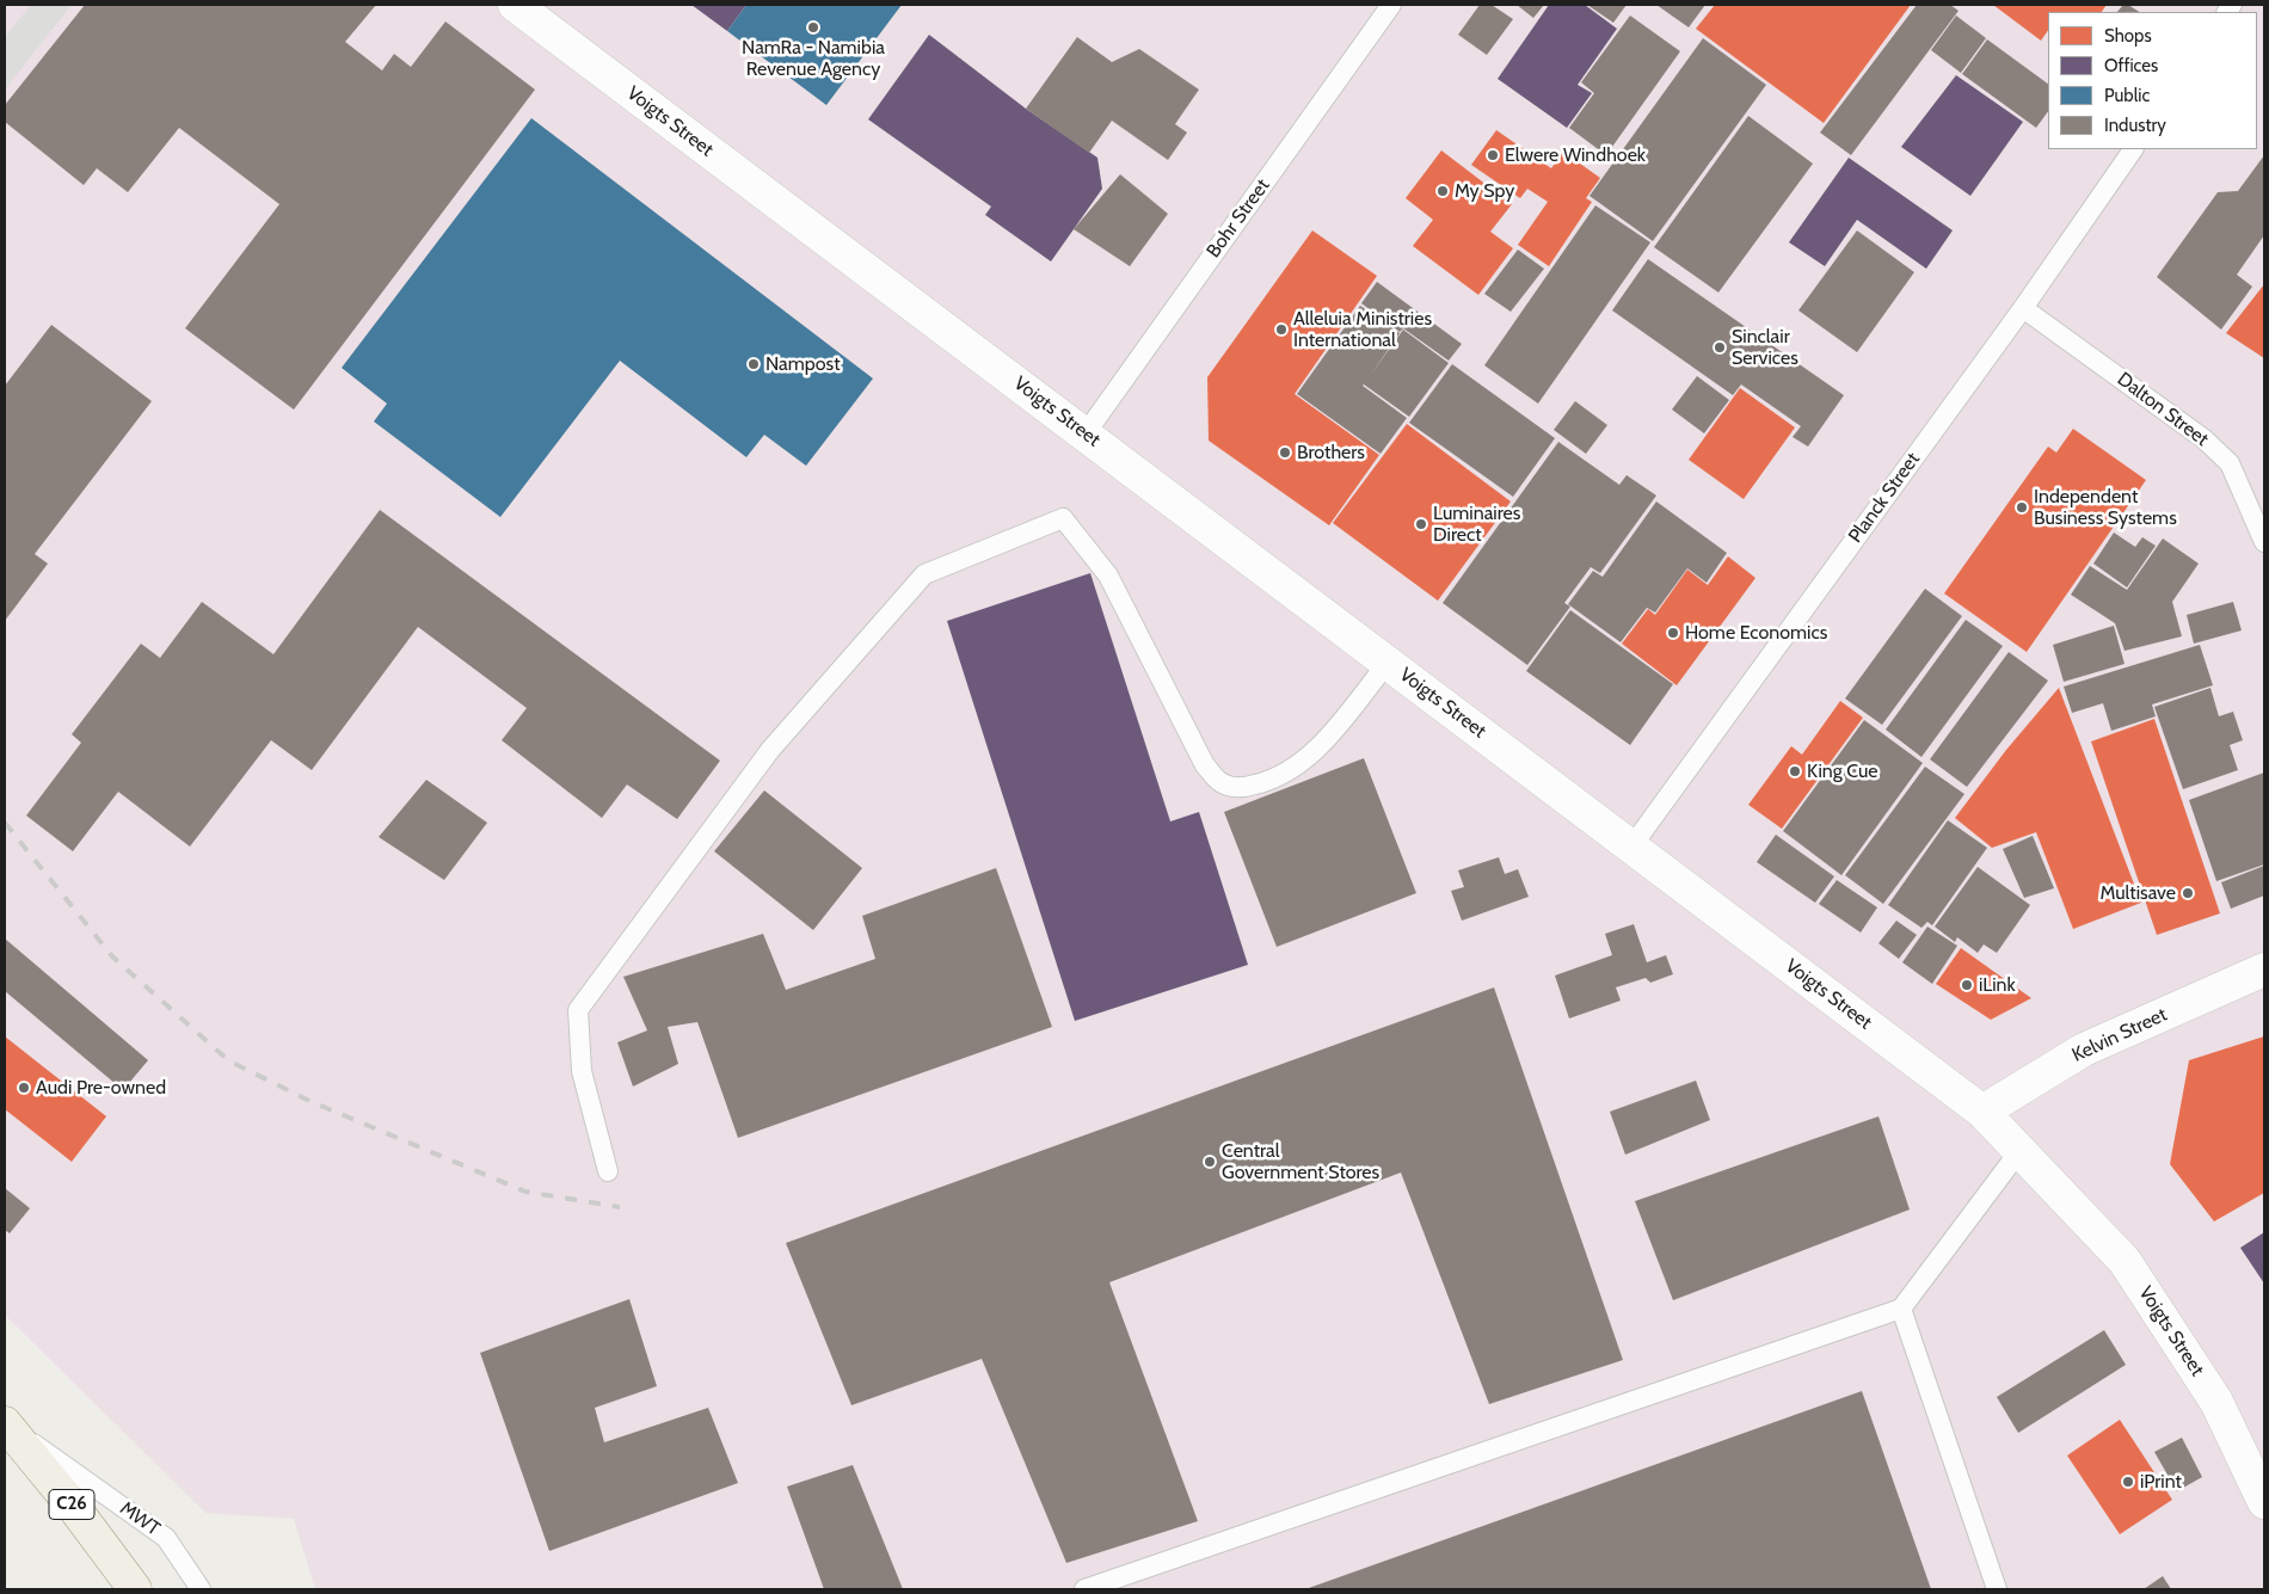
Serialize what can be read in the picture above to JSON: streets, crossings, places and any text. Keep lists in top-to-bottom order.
{
  "streets": {
    "main road": ["C26"],
    "street": ["Voigts Street", "Kelvin Street"],
    "lane": [
      "Bohr Street",
      "Dalton Street",
      "Planck Street",
      "MWT"
    ]
  },
  "crossings": [
    ["Voigts Street", "Bohr Street"],
    ["Voigts Street", "Planck Street"],
    ["Voigts Street", "Kelvin Street"],
    ["Dalton Street", "Planck Street"],
    ["C26", "MWT"]
  ],
  "places": [
    "NamRa - Namibia Revenue Agency",
    "Elwere Windhoek",
    "My Spy",
    "Alleluia Ministries International",
    "Sinclair Services",
    "Nampost",
    "Brothers",
    "Independent Business Systems",
    "Luminaires Direct",
    "Home Economics",
    "King Cue",
    "Multisave",
    "iLink",
    "Audi Pre-owned",
    "Central Government Stores",
    "iPrint"
  ],
  "legend": [
    "Shops",
    "Offices",
    "Public",
    "Industry"
  ]
}
